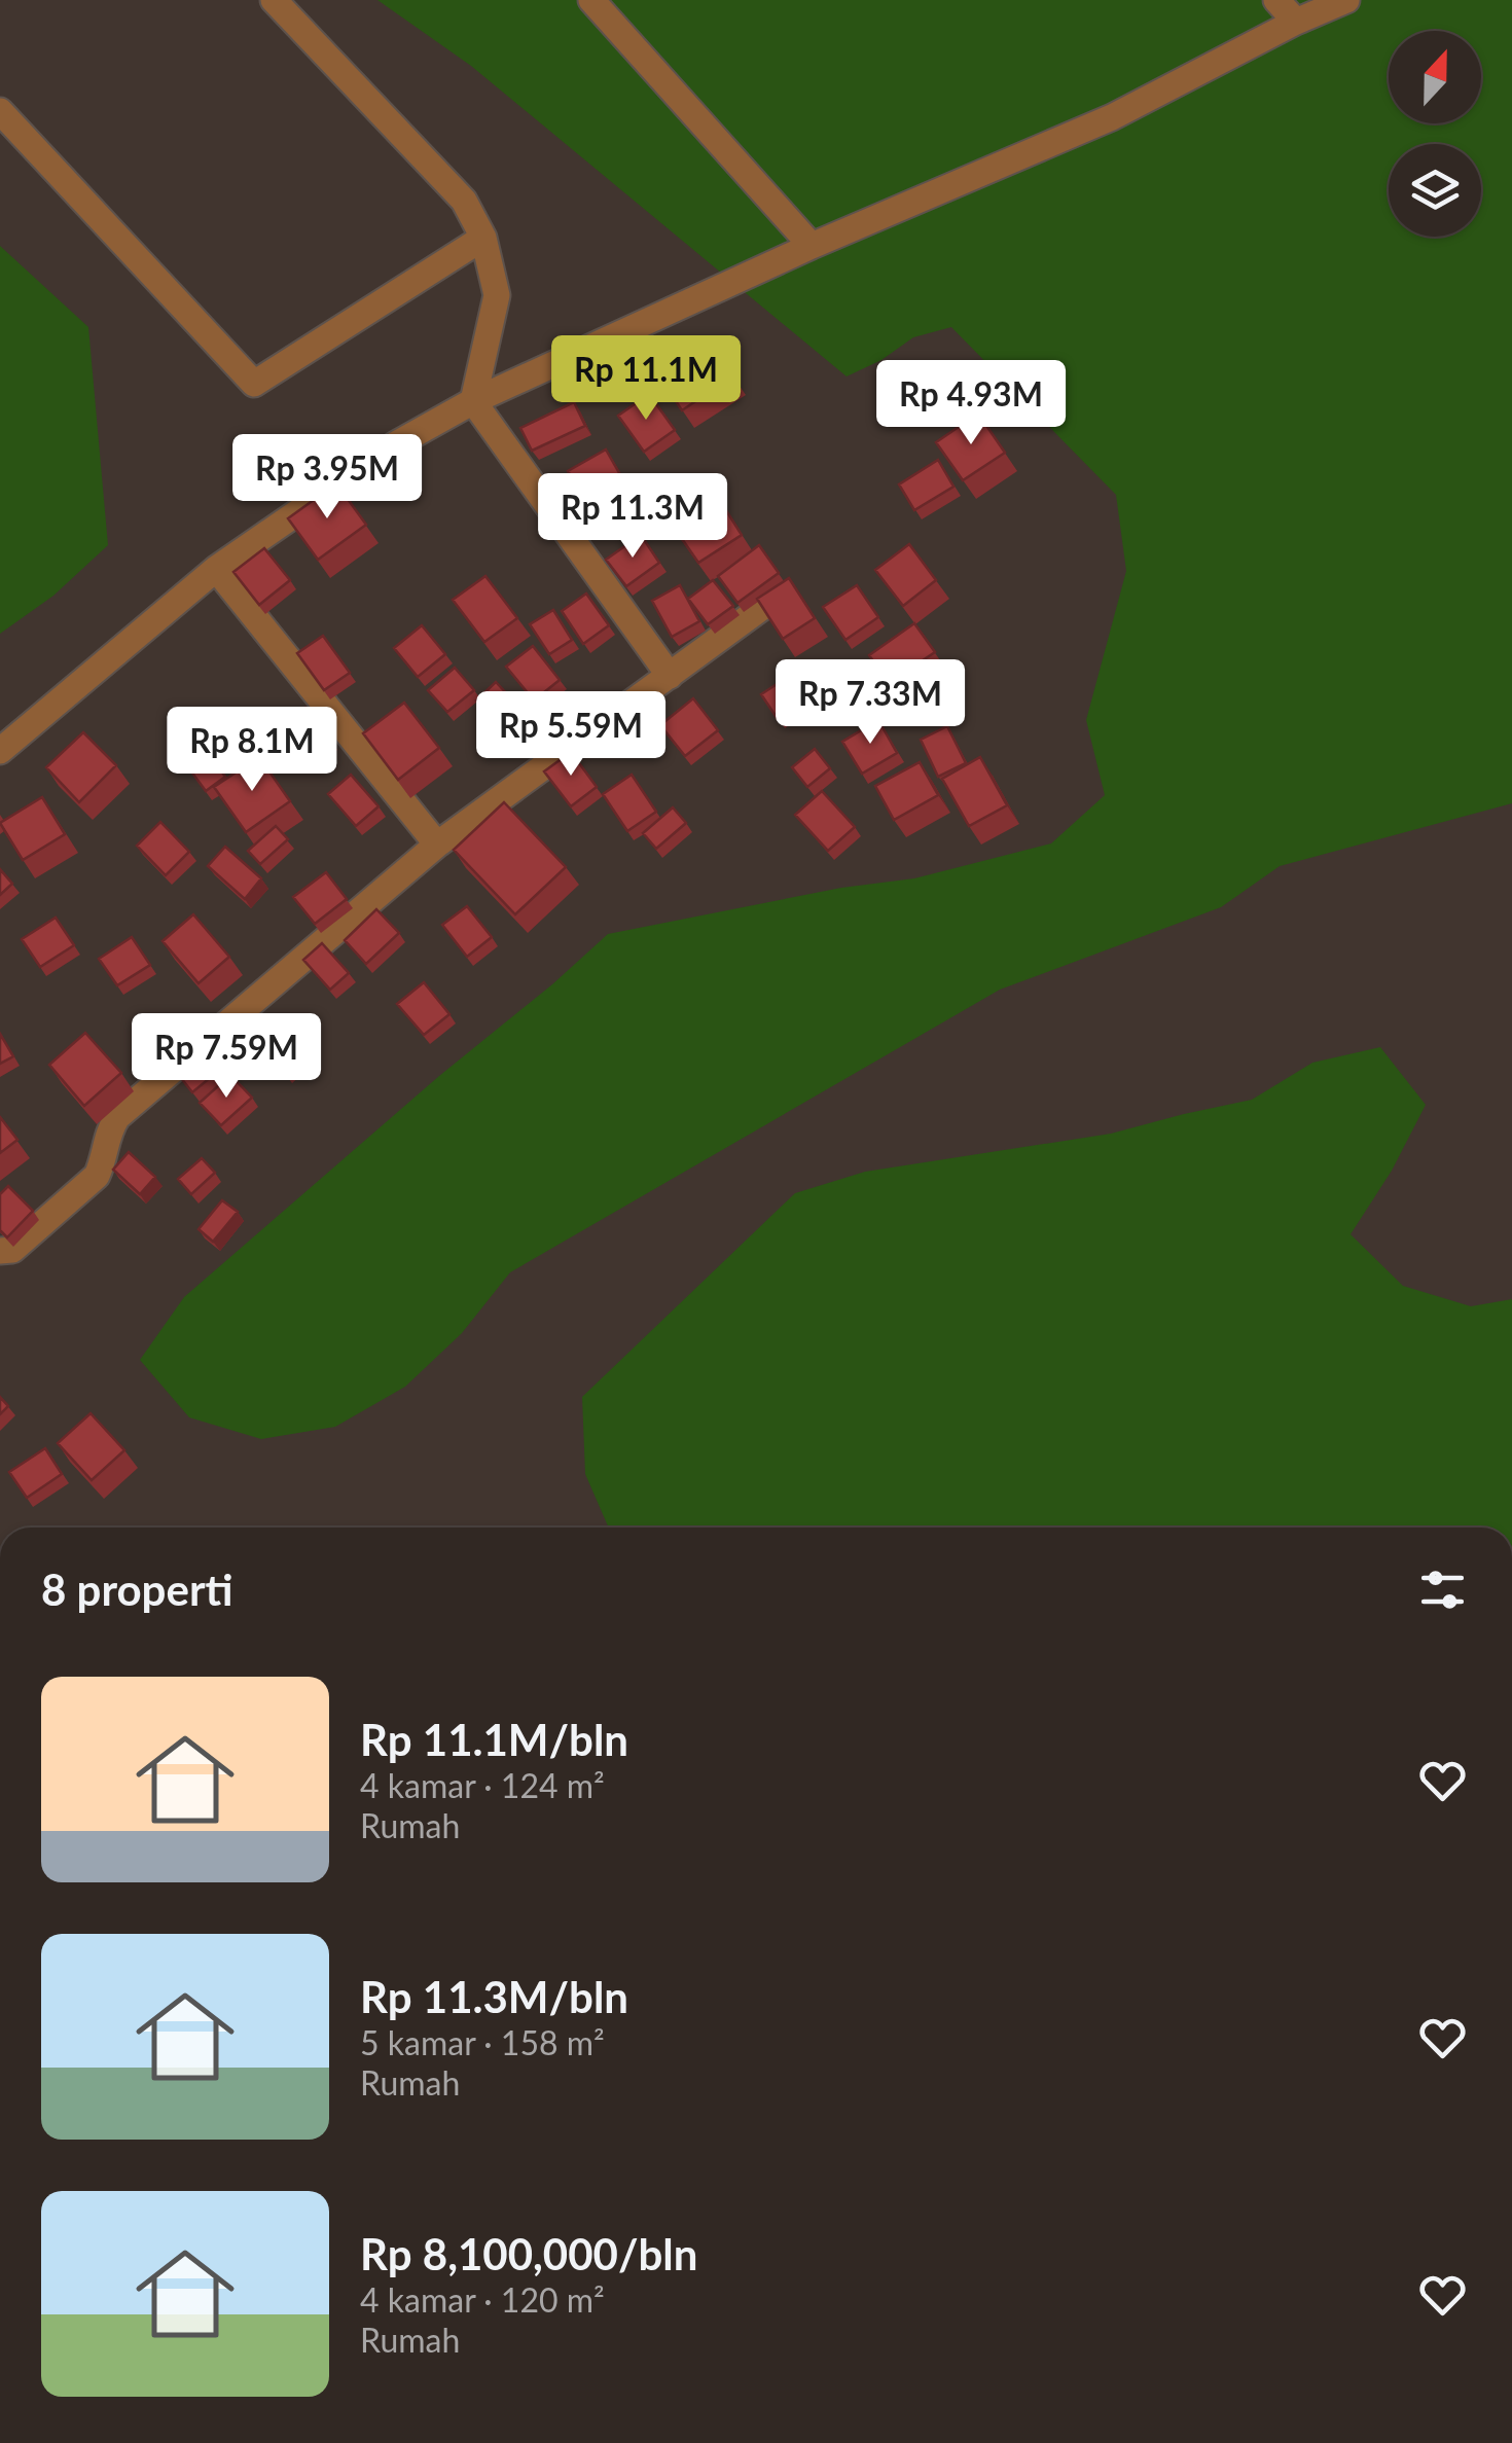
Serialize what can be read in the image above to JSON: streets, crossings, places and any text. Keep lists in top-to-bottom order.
{
  "north": "top",
  "page": {
    "price": [
      "Rp 11.1M",
      "Rp 4.93M",
      "Rp 3.95M",
      "Rp 11.3M",
      "Rp 7.33M",
      "Rp 5.59M",
      "Rp 8.1M",
      "Rp 7.59M"
    ],
    "heading": "8 properti",
    "list": [
      {
        "name": "Rp 11.1M/bln",
        "note": "4 kamar · 124 m² · Rumah"
      },
      {
        "name": "Rp 11.3M/bln",
        "note": "5 kamar · 158 m² · Rumah"
      },
      {
        "name": "Rp 8,100,000/bln",
        "note": "4 kamar · 120 m² · Rumah"
      }
    ]
  }
}
